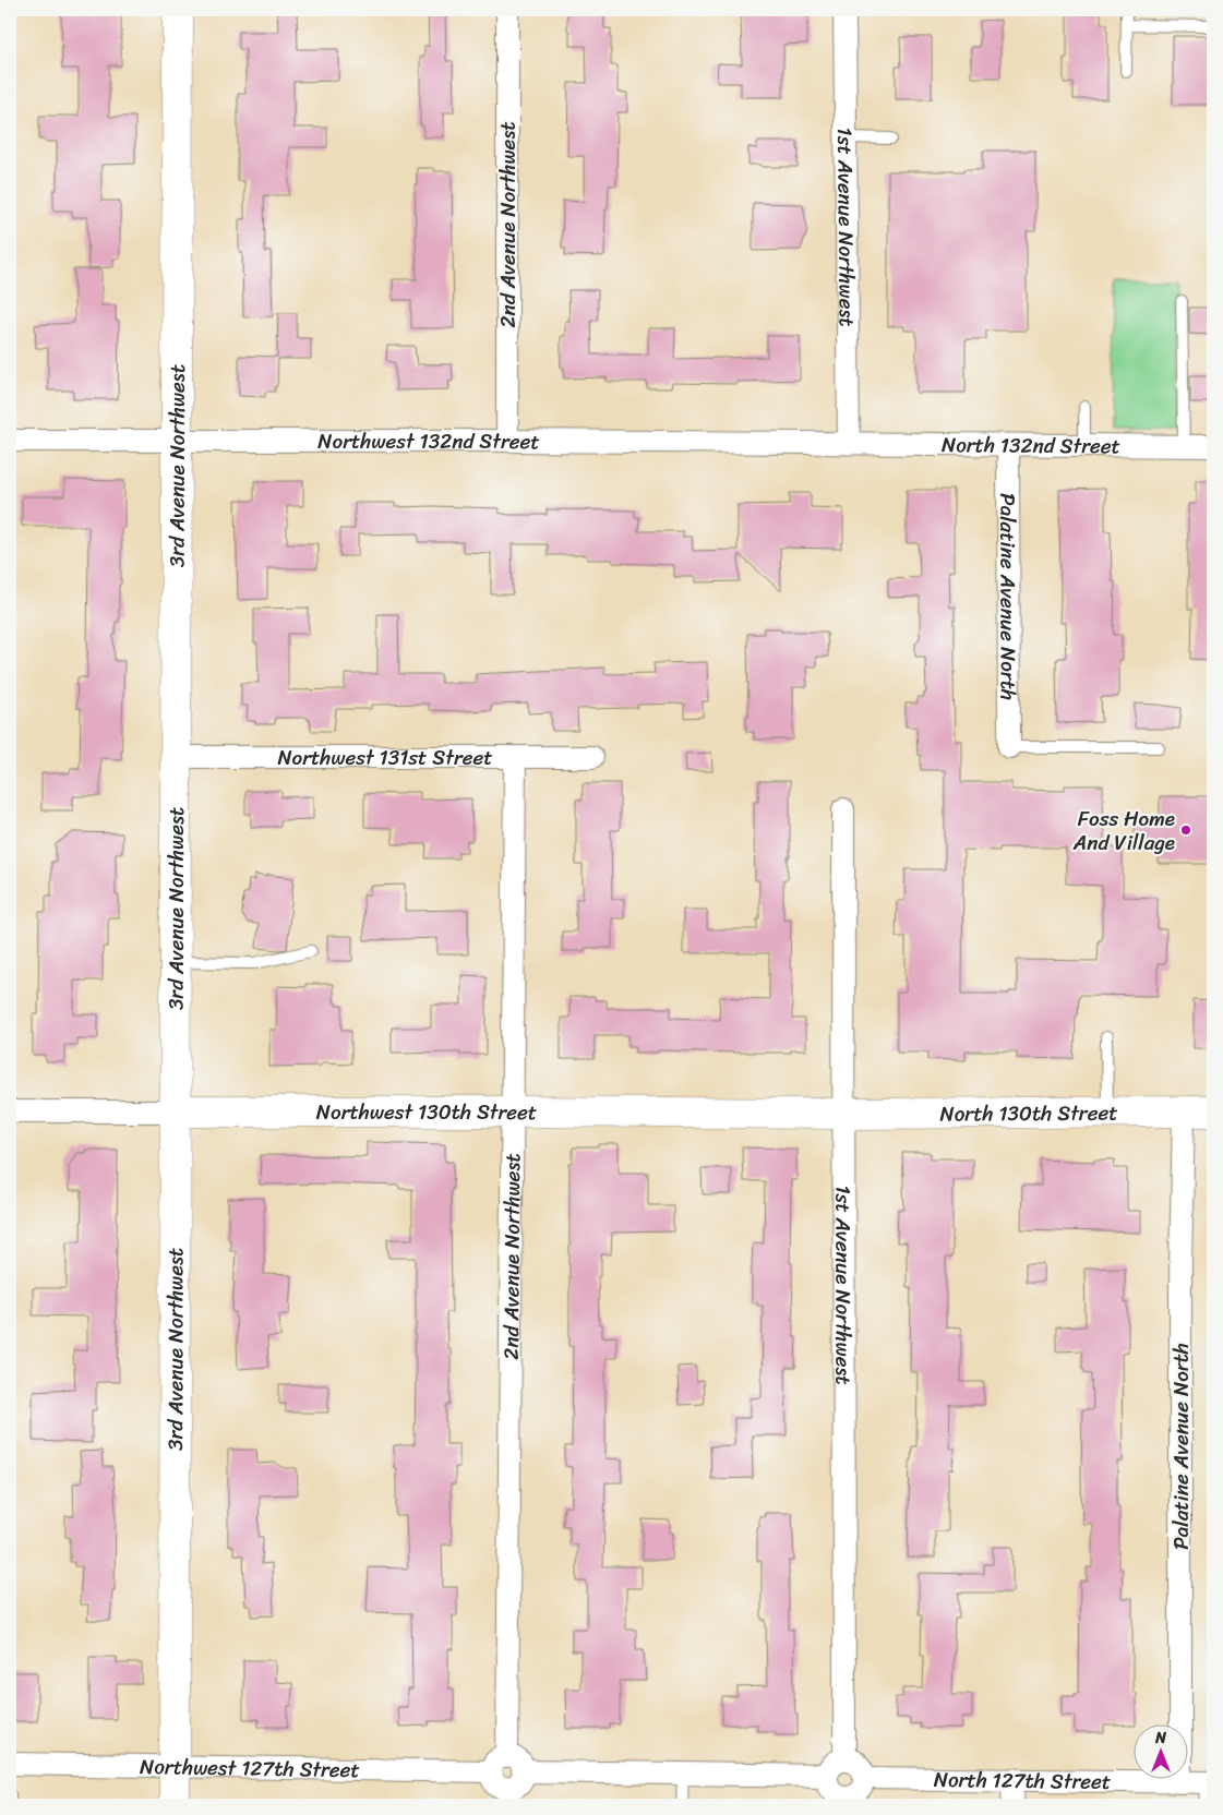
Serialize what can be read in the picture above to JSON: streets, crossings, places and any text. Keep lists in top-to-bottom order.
{
  "streets": {
    "street": [
      "2nd Avenue Northwest",
      "1st Avenue Northwest",
      "Northwest 132nd Street",
      "North 132nd Street",
      "3rd Avenue Northwest",
      "Palatine Avenue North",
      "Northwest 131st Street",
      "Northwest 130th Street",
      "North 130th Street",
      "Northwest 127th Street",
      "North 127th Street"
    ]
  },
  "crossings": [
    ["2nd Avenue Northwest", "Northwest 132nd Street"],
    ["2nd Avenue Northwest", "Northwest 131st Street"],
    ["2nd Avenue Northwest", "Northwest 130th Street"],
    ["1st Avenue Northwest", "Northwest 132nd Street"],
    ["1st Avenue Northwest", "North 132nd Street"],
    ["1st Avenue Northwest", "Northwest 130th Street"],
    ["1st Avenue Northwest", "North 130th Street"],
    ["1st Avenue Northwest", "North 127th Street"],
    ["Northwest 132nd Street", "North 132nd Street"],
    ["Northwest 132nd Street", "3rd Avenue Northwest"],
    ["North 132nd Street", "Palatine Avenue North"],
    ["3rd Avenue Northwest", "Northwest 131st Street"],
    ["3rd Avenue Northwest", "Northwest 130th Street"],
    ["3rd Avenue Northwest", "Northwest 127th Street"],
    ["Palatine Avenue North", "North 130th Street"],
    ["Palatine Avenue North", "North 127th Street"],
    ["Northwest 130th Street", "North 130th Street"]
  ],
  "places": ["Foss Home And Village"],
  "north": "top"
}
